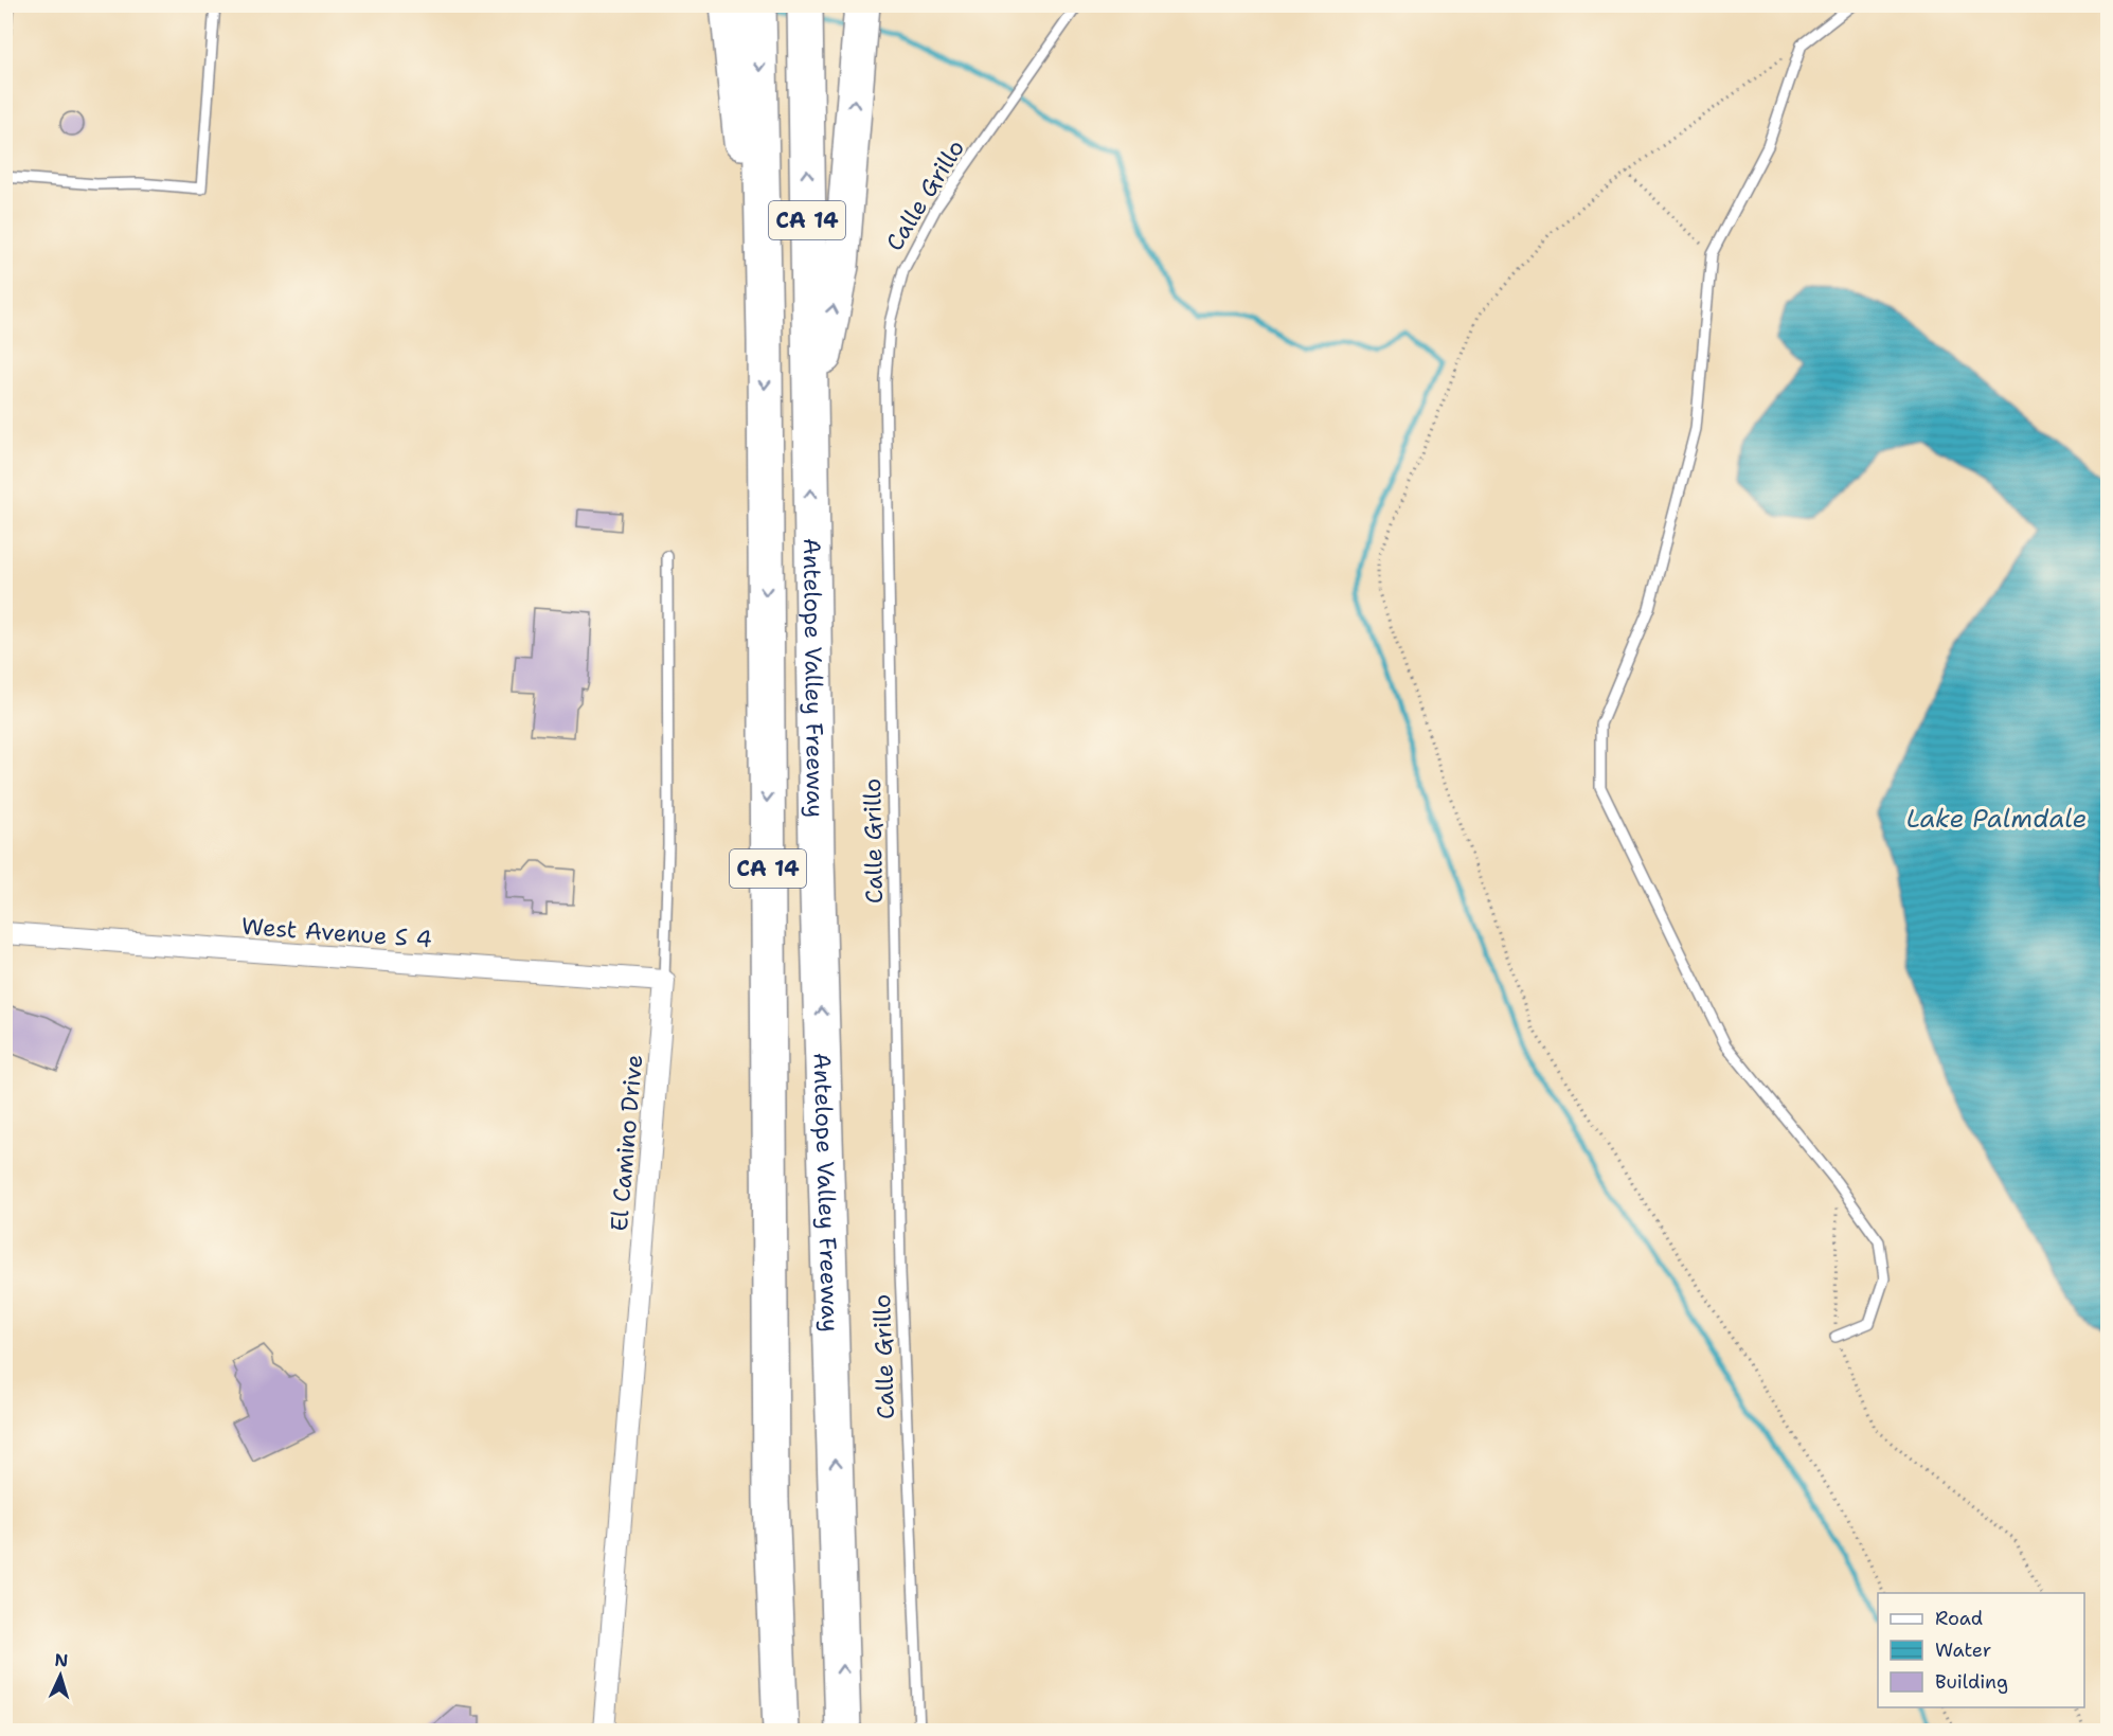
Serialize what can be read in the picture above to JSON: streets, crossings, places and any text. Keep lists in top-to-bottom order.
{
  "streets": {
    "highway": ["CA 14", "Antelope Valley Freeway"],
    "street": ["West Avenue S 4", "El Camino Drive"],
    "lane": ["Calle Grillo"]
  },
  "crossings": [
    ["West Avenue S 4", "El Camino Drive"]
  ],
  "water": ["Lake Palmdale"],
  "legend": ["Road", "Water", "Building"],
  "north": "top"
}
